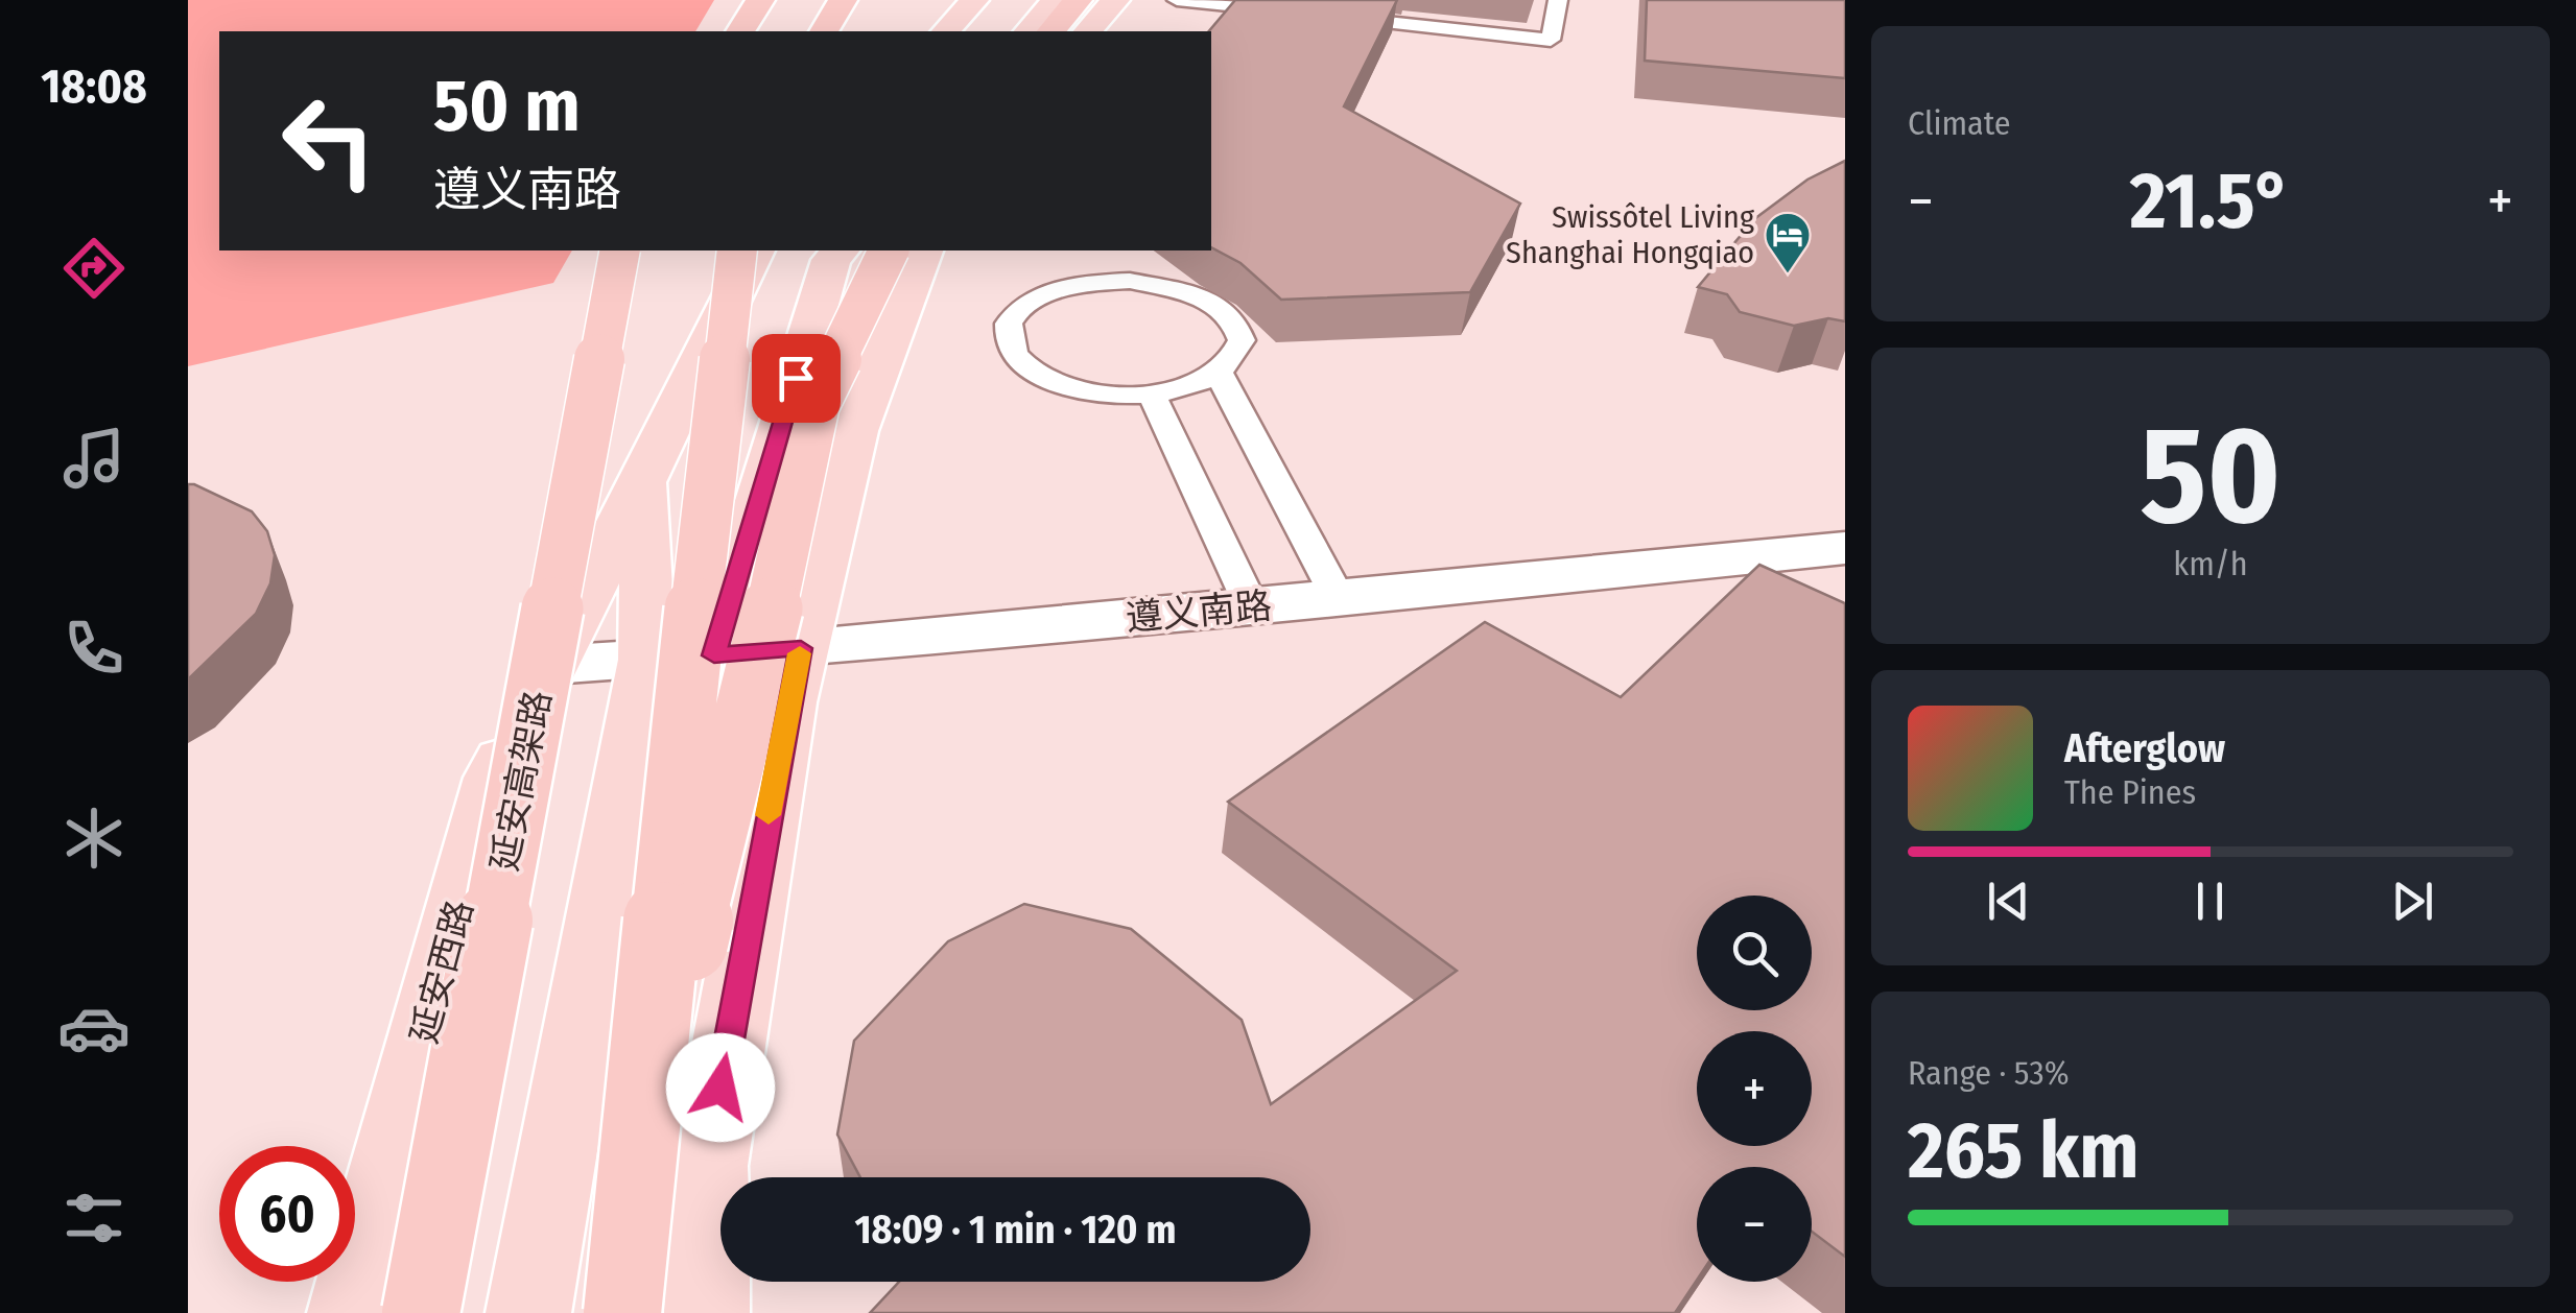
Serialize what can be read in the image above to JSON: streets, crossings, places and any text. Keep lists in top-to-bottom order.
{
  "streets": {
    "highway": ["延安高架路"],
    "main road": ["延安西路"],
    "street": ["遵义南路"]
  },
  "crossings": [
    ["遵义南路", "延安西路"]
  ],
  "places": {
    "hotel": ["Swissôtel Living Shanghai Hongqiao"]
  },
  "page": {
    "tabs": "18:08",
    "tile": [
      "Climate",
      ["50", "km/h"],
      ["Range · 53%", "265 km"]
    ],
    "turn": ["50 m", "遵义南路"],
    "heat": ["−", "21.5°", "+"],
    "song": ["Afterglow", "The Pines"],
    "map_buttons": ["+", "−"],
    "limit": "60",
    "trip": "18:09 · 1 min · 120 m"
  }
}
